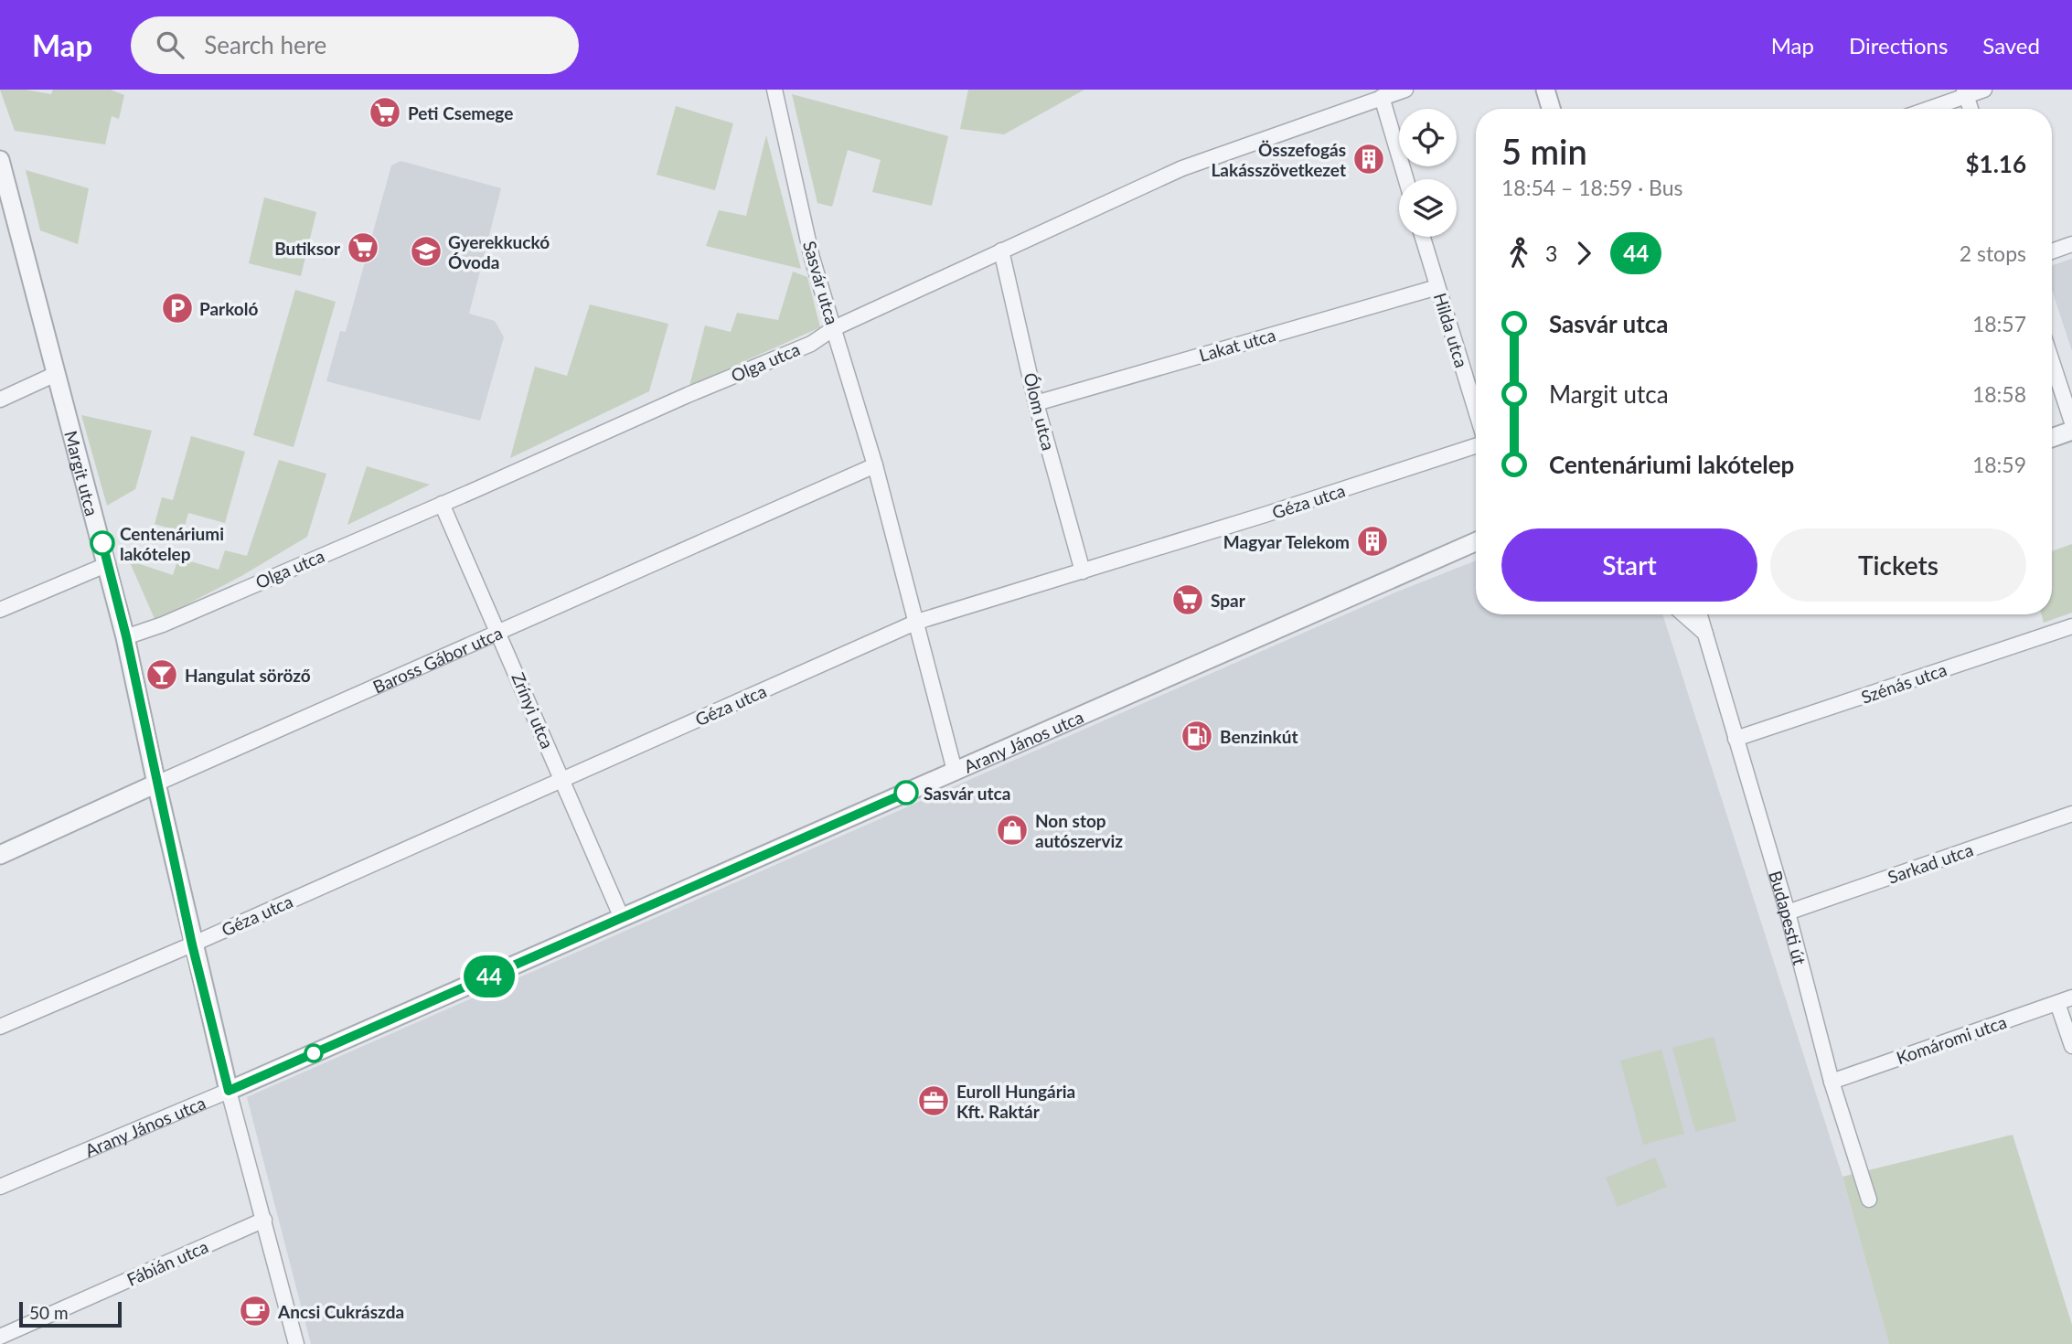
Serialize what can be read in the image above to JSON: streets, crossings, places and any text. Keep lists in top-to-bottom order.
{
  "streets": {
    "street": [
      "Sasvár utca",
      "Hilda utca",
      "Lakat utca",
      "Olga utca",
      "Ólom utca",
      "Margit utca",
      "Géza utca",
      "Baross Gábor utca",
      "Szénás utca",
      "Zrínyi utca",
      "Arany János utca",
      "Sarkad utca",
      "Budapesti út",
      "Komáromi utca",
      "Fábián utca"
    ]
  },
  "crossings": [
    ["Sasvár utca", "Olga utca"],
    ["Sasvár utca", "Géza utca"],
    ["Sasvár utca", "Baross Gábor utca"],
    ["Sasvár utca", "Arany János utca"],
    ["Hilda utca", "Lakat utca"],
    ["Lakat utca", "Ólom utca"],
    ["Olga utca", "Ólom utca"],
    ["Olga utca", "Margit utca"],
    ["Olga utca", "Zrínyi utca"],
    ["Ólom utca", "Géza utca"],
    ["Margit utca", "Géza utca"],
    ["Margit utca", "Baross Gábor utca"],
    ["Margit utca", "Arany János utca"],
    ["Margit utca", "Fábián utca"],
    ["Géza utca", "Zrínyi utca"],
    ["Baross Gábor utca", "Zrínyi utca"],
    ["Szénás utca", "Budapesti út"],
    ["Zrínyi utca", "Arany János utca"],
    ["Sarkad utca", "Budapesti út"],
    ["Budapesti út", "Komáromi utca"]
  ],
  "places": {
    "supermarket": ["Peti Csemege", "Butiksor", "Spar"],
    "building": ["Összefogás Lakásszövetkezet", "Magyar Telekom"],
    "school or university": ["Gyerekkuckó Óvoda"],
    "parking": ["Parkoló"],
    "other": ["Centenáriumi lakótelep", "Sasvár utca"],
    "bar": ["Hangulat söröző"],
    "fuel station": ["Benzinkút"],
    "shop": ["Non stop autószerviz"],
    "office": ["Euroll Hungária Kft. Raktár"],
    "cafe": ["Ancsi Cukrászda"]
  },
  "lines": ["bus line 44"],
  "scale_bar": "50 m",
  "page": {
    "header": "Map",
    "search": "Search here",
    "nav": ["Map", "Directions", "Saved"],
    "on_map": "44",
    "heading": ["5 min", "18:54 – 18:59 · Bus", "$1.16"],
    "legs": ["3", "44", "2 stops"],
    "list": [
      {
        "name": "Sasvár utca",
        "value": "18:57"
      },
      {
        "name": "Margit utca",
        "value": "18:58"
      },
      {
        "name": "Centenáriumi lakótelep",
        "value": "18:59"
      }
    ],
    "buttons": ["Start", "Tickets"],
    "scale": "50 m"
  }
}
